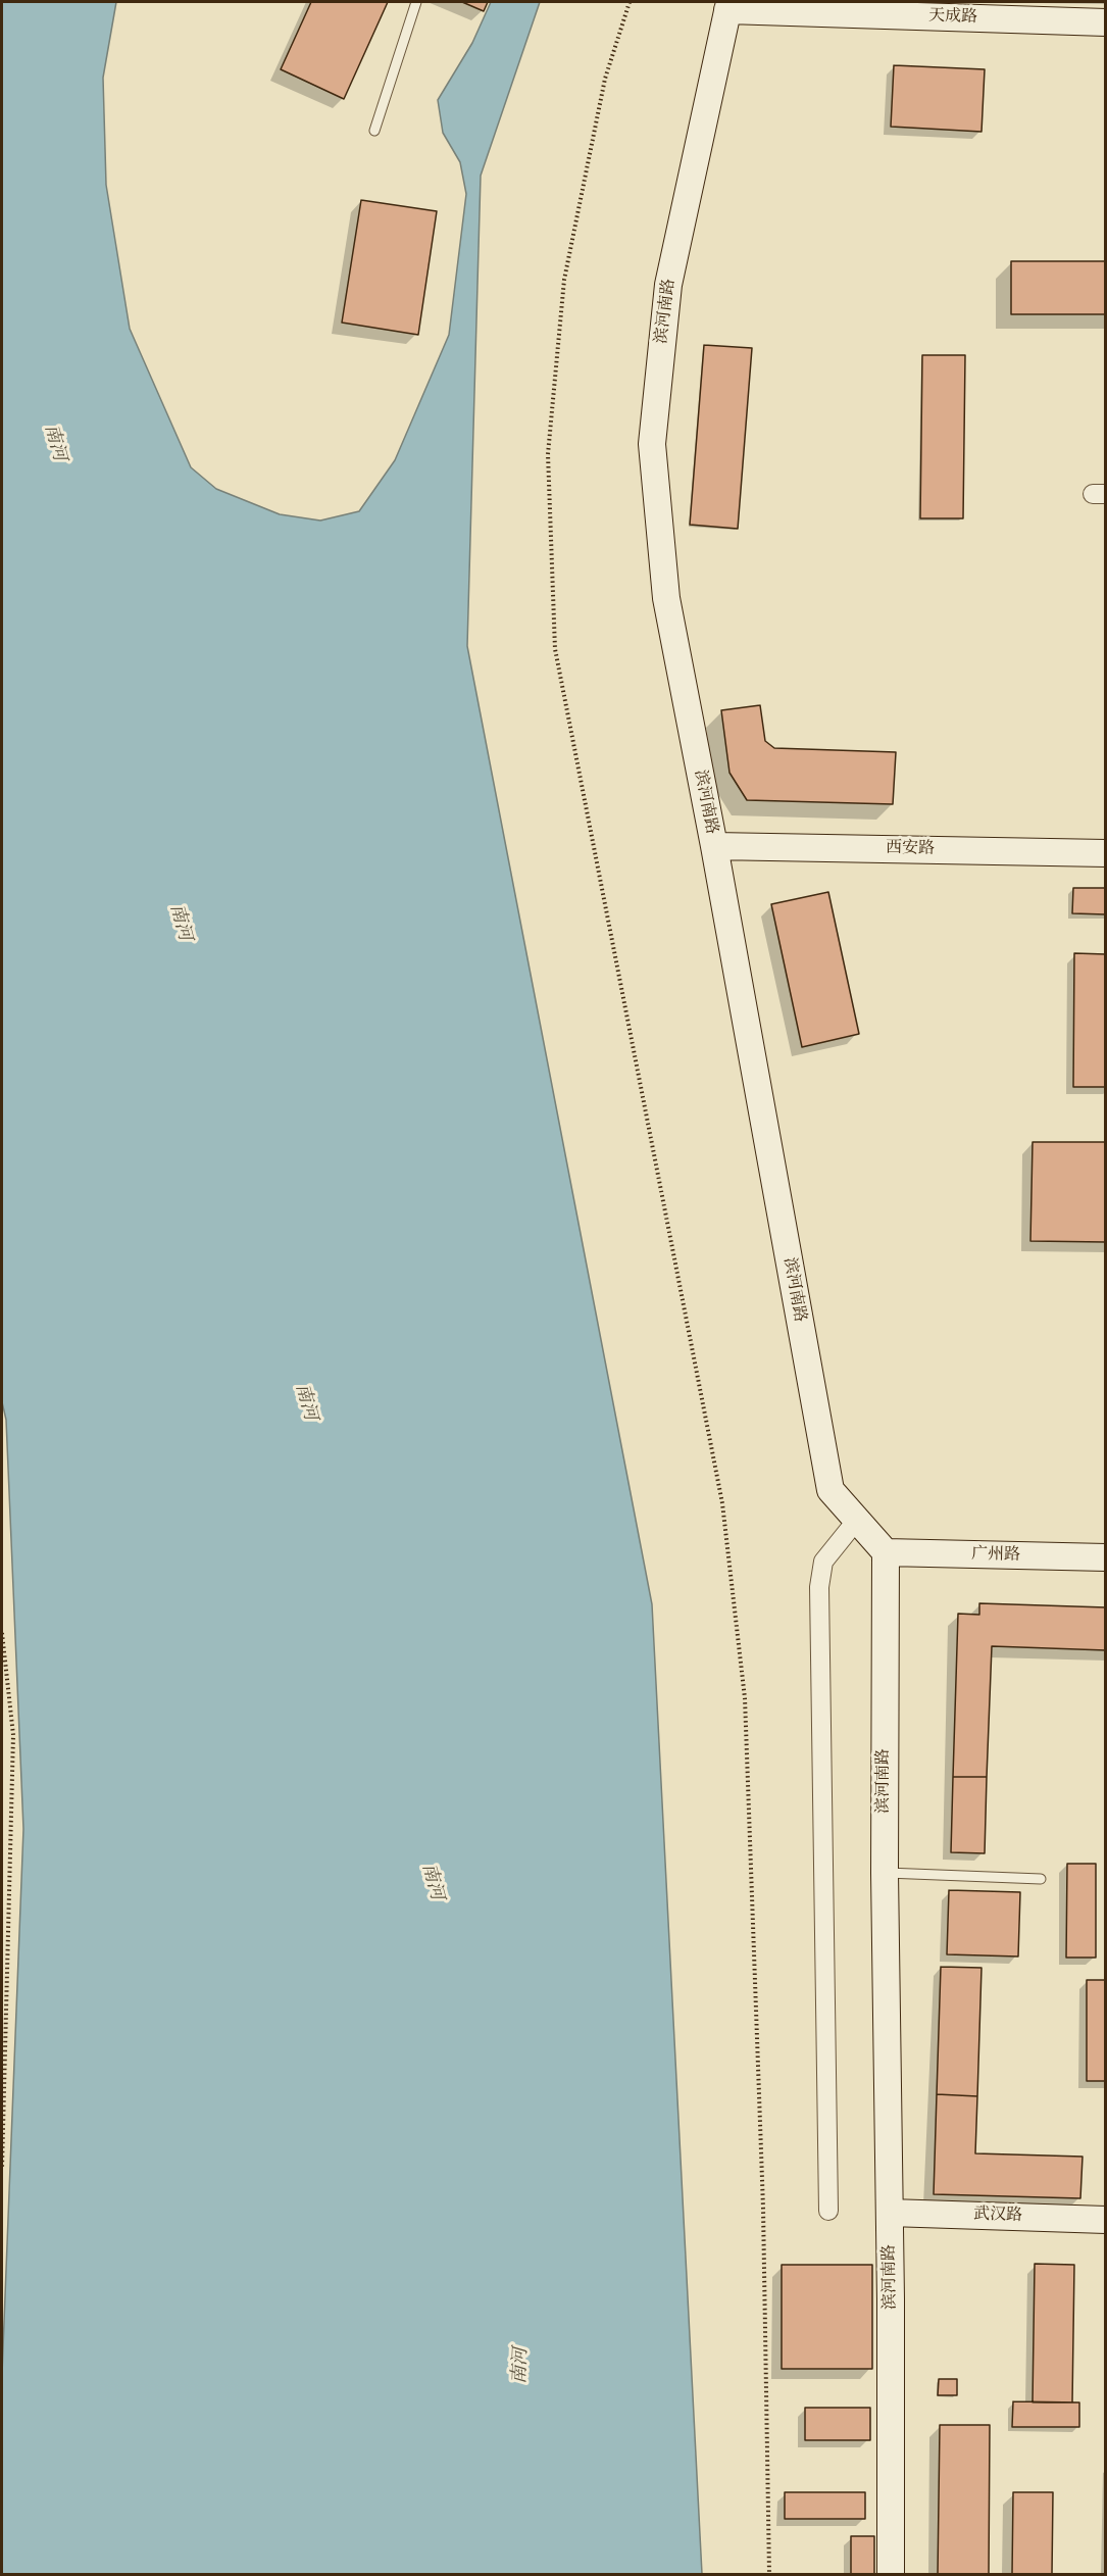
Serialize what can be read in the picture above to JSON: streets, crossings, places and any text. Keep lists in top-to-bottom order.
{
  "streets": {
    "main road": [
      "天成路",
      "滨河南路",
      "西安路",
      "广州路",
      "武汉路"
    ]
  },
  "crossings": [
    ["天成路", "滨河南路"],
    ["滨河南路", "西安路"],
    ["滨河南路", "广州路"],
    ["滨河南路", "武汉路"]
  ],
  "water": ["南河"]
}
